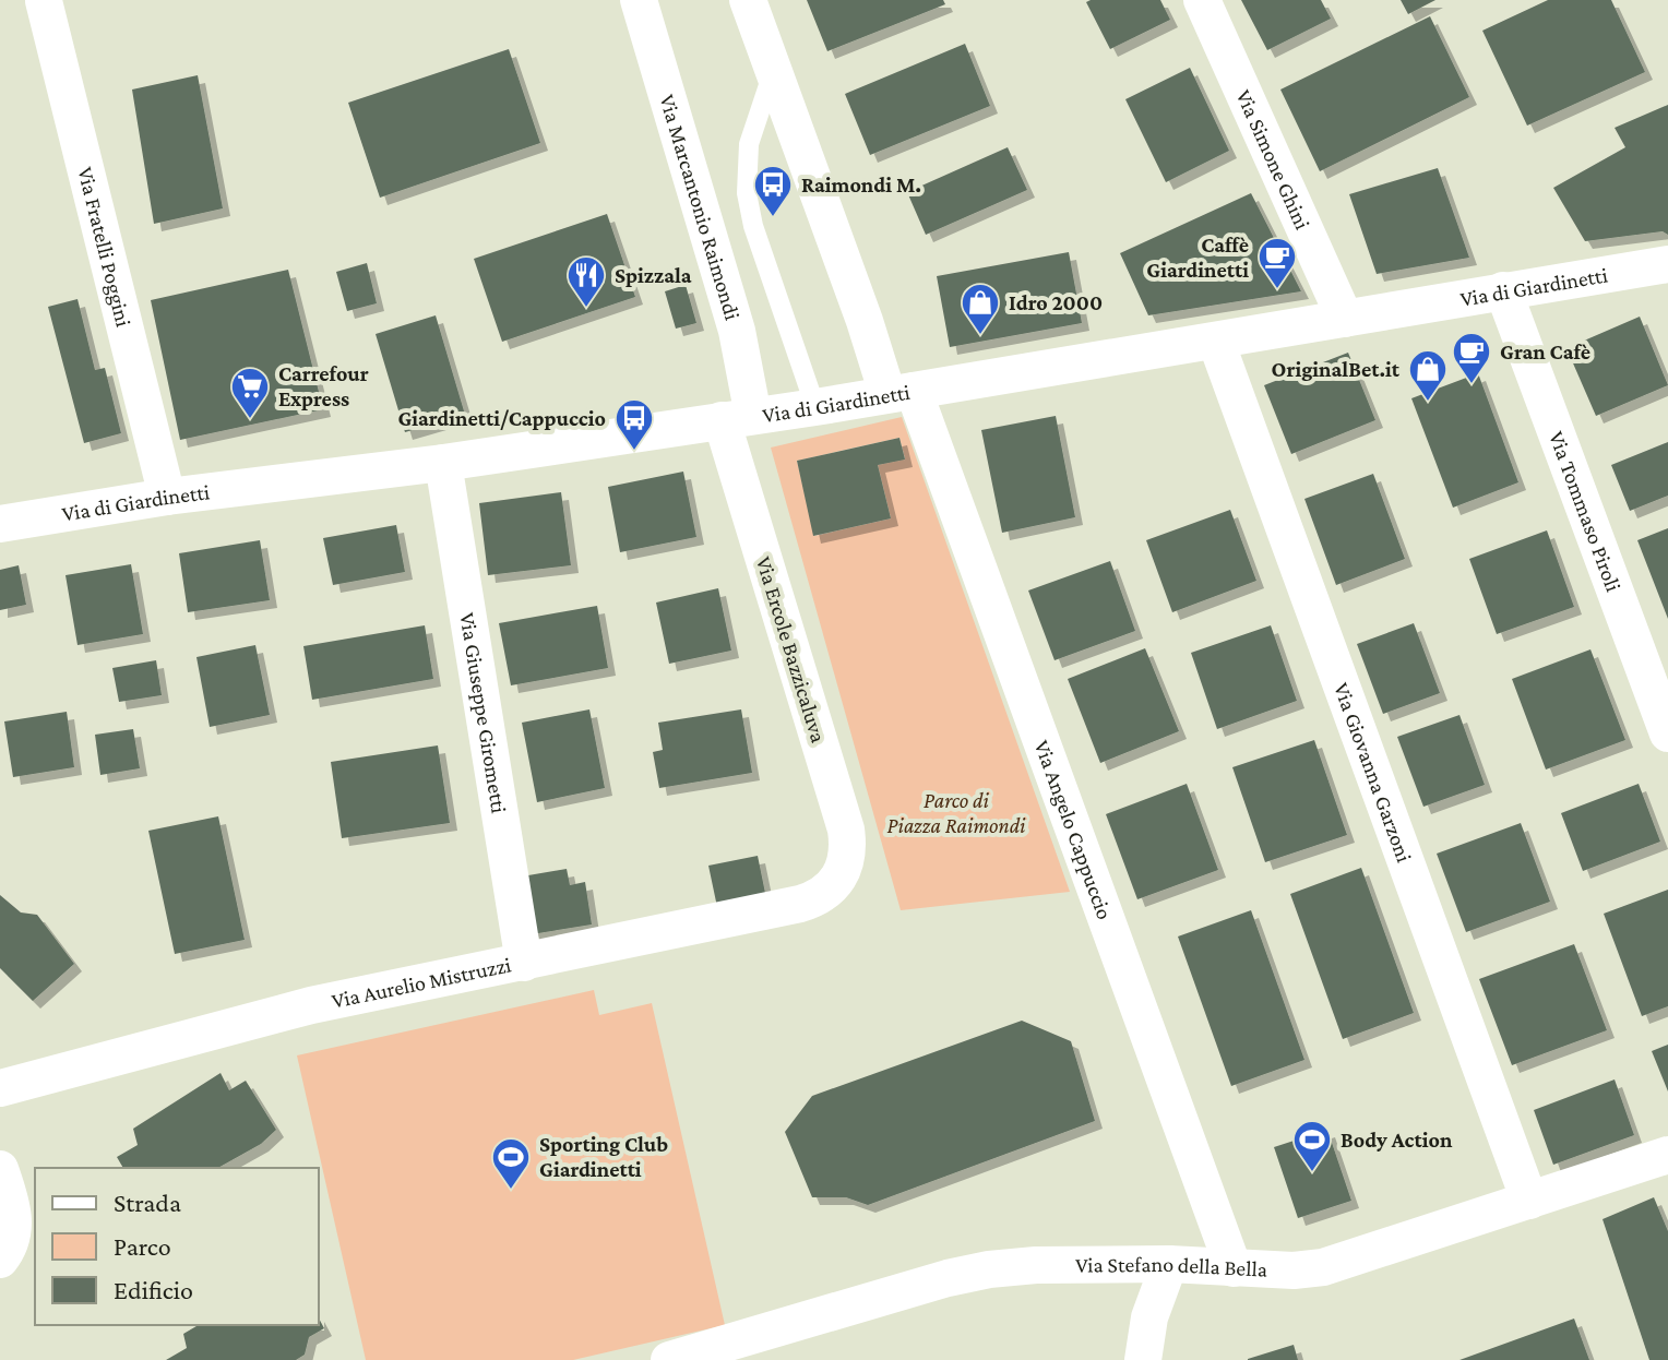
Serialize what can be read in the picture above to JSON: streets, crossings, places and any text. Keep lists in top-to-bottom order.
{
  "streets": {
    "street": [
      "Via Simone Ghini",
      "Via Marcantonio Raimondi",
      "Via Fratelli Poggini",
      "Via di Giardinetti",
      "Via Tommaso Piroli",
      "Via Ercole Bazzicaluva",
      "Via Giuseppe Girometti",
      "Via Giovanna Garzoni",
      "Via Angelo Cappuccio",
      "Via Aurelio Mistruzzi",
      "Via Stefano della Bella"
    ]
  },
  "crossings": [
    ["Via Simone Ghini", "Via di Giardinetti"],
    ["Via Marcantonio Raimondi", "Via di Giardinetti"],
    ["Via Marcantonio Raimondi", "Via Ercole Bazzicaluva"],
    ["Via Fratelli Poggini", "Via di Giardinetti"],
    ["Via di Giardinetti", "Via Tommaso Piroli"],
    ["Via di Giardinetti", "Via Ercole Bazzicaluva"],
    ["Via di Giardinetti", "Via Giuseppe Girometti"],
    ["Via di Giardinetti", "Via Giovanna Garzoni"],
    ["Via di Giardinetti", "Via Angelo Cappuccio"],
    ["Via Ercole Bazzicaluva", "Via Aurelio Mistruzzi"],
    ["Via Giuseppe Girometti", "Via Aurelio Mistruzzi"],
    ["Via Giovanna Garzoni", "Via Stefano della Bella"],
    ["Via Angelo Cappuccio", "Via Stefano della Bella"]
  ],
  "parks": ["Parco di Piazza Raimondi"],
  "places": {
    "bus stop": ["Raimondi M.", "Giardinetti/Cappuccio"],
    "cafe": ["Caffè Giardinetti", "Gran Cafè"],
    "restaurant": ["Spizzala"],
    "shop": ["Idro 2000", "OriginalBet.it"],
    "supermarket": ["Carrefour Express"],
    "sports": ["Body Action", "Sporting Club Giardinetti"]
  },
  "legend": ["Strada", "Parco", "Edificio"]
}
